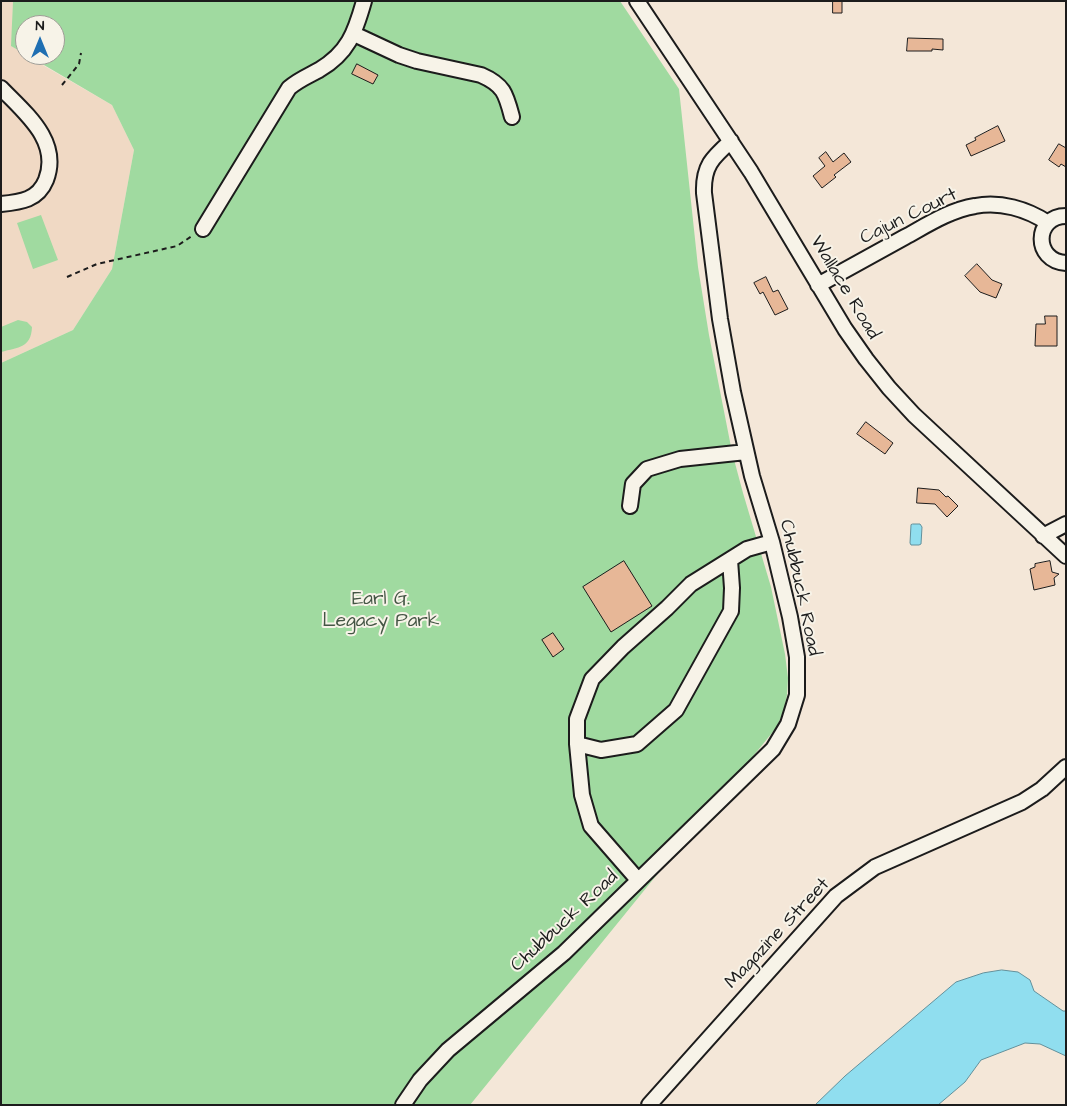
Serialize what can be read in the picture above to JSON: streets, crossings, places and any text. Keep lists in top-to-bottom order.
{
  "streets": {
    "street": [
      "Cajun Court",
      "Wallace Road",
      "Chubbuck Road",
      "Magazine Street"
    ]
  },
  "crossings": [
    ["Cajun Court", "Wallace Road"],
    ["Wallace Road", "Chubbuck Road"]
  ],
  "parks": ["Earl G. Legacy Park"],
  "north": "top"
}
